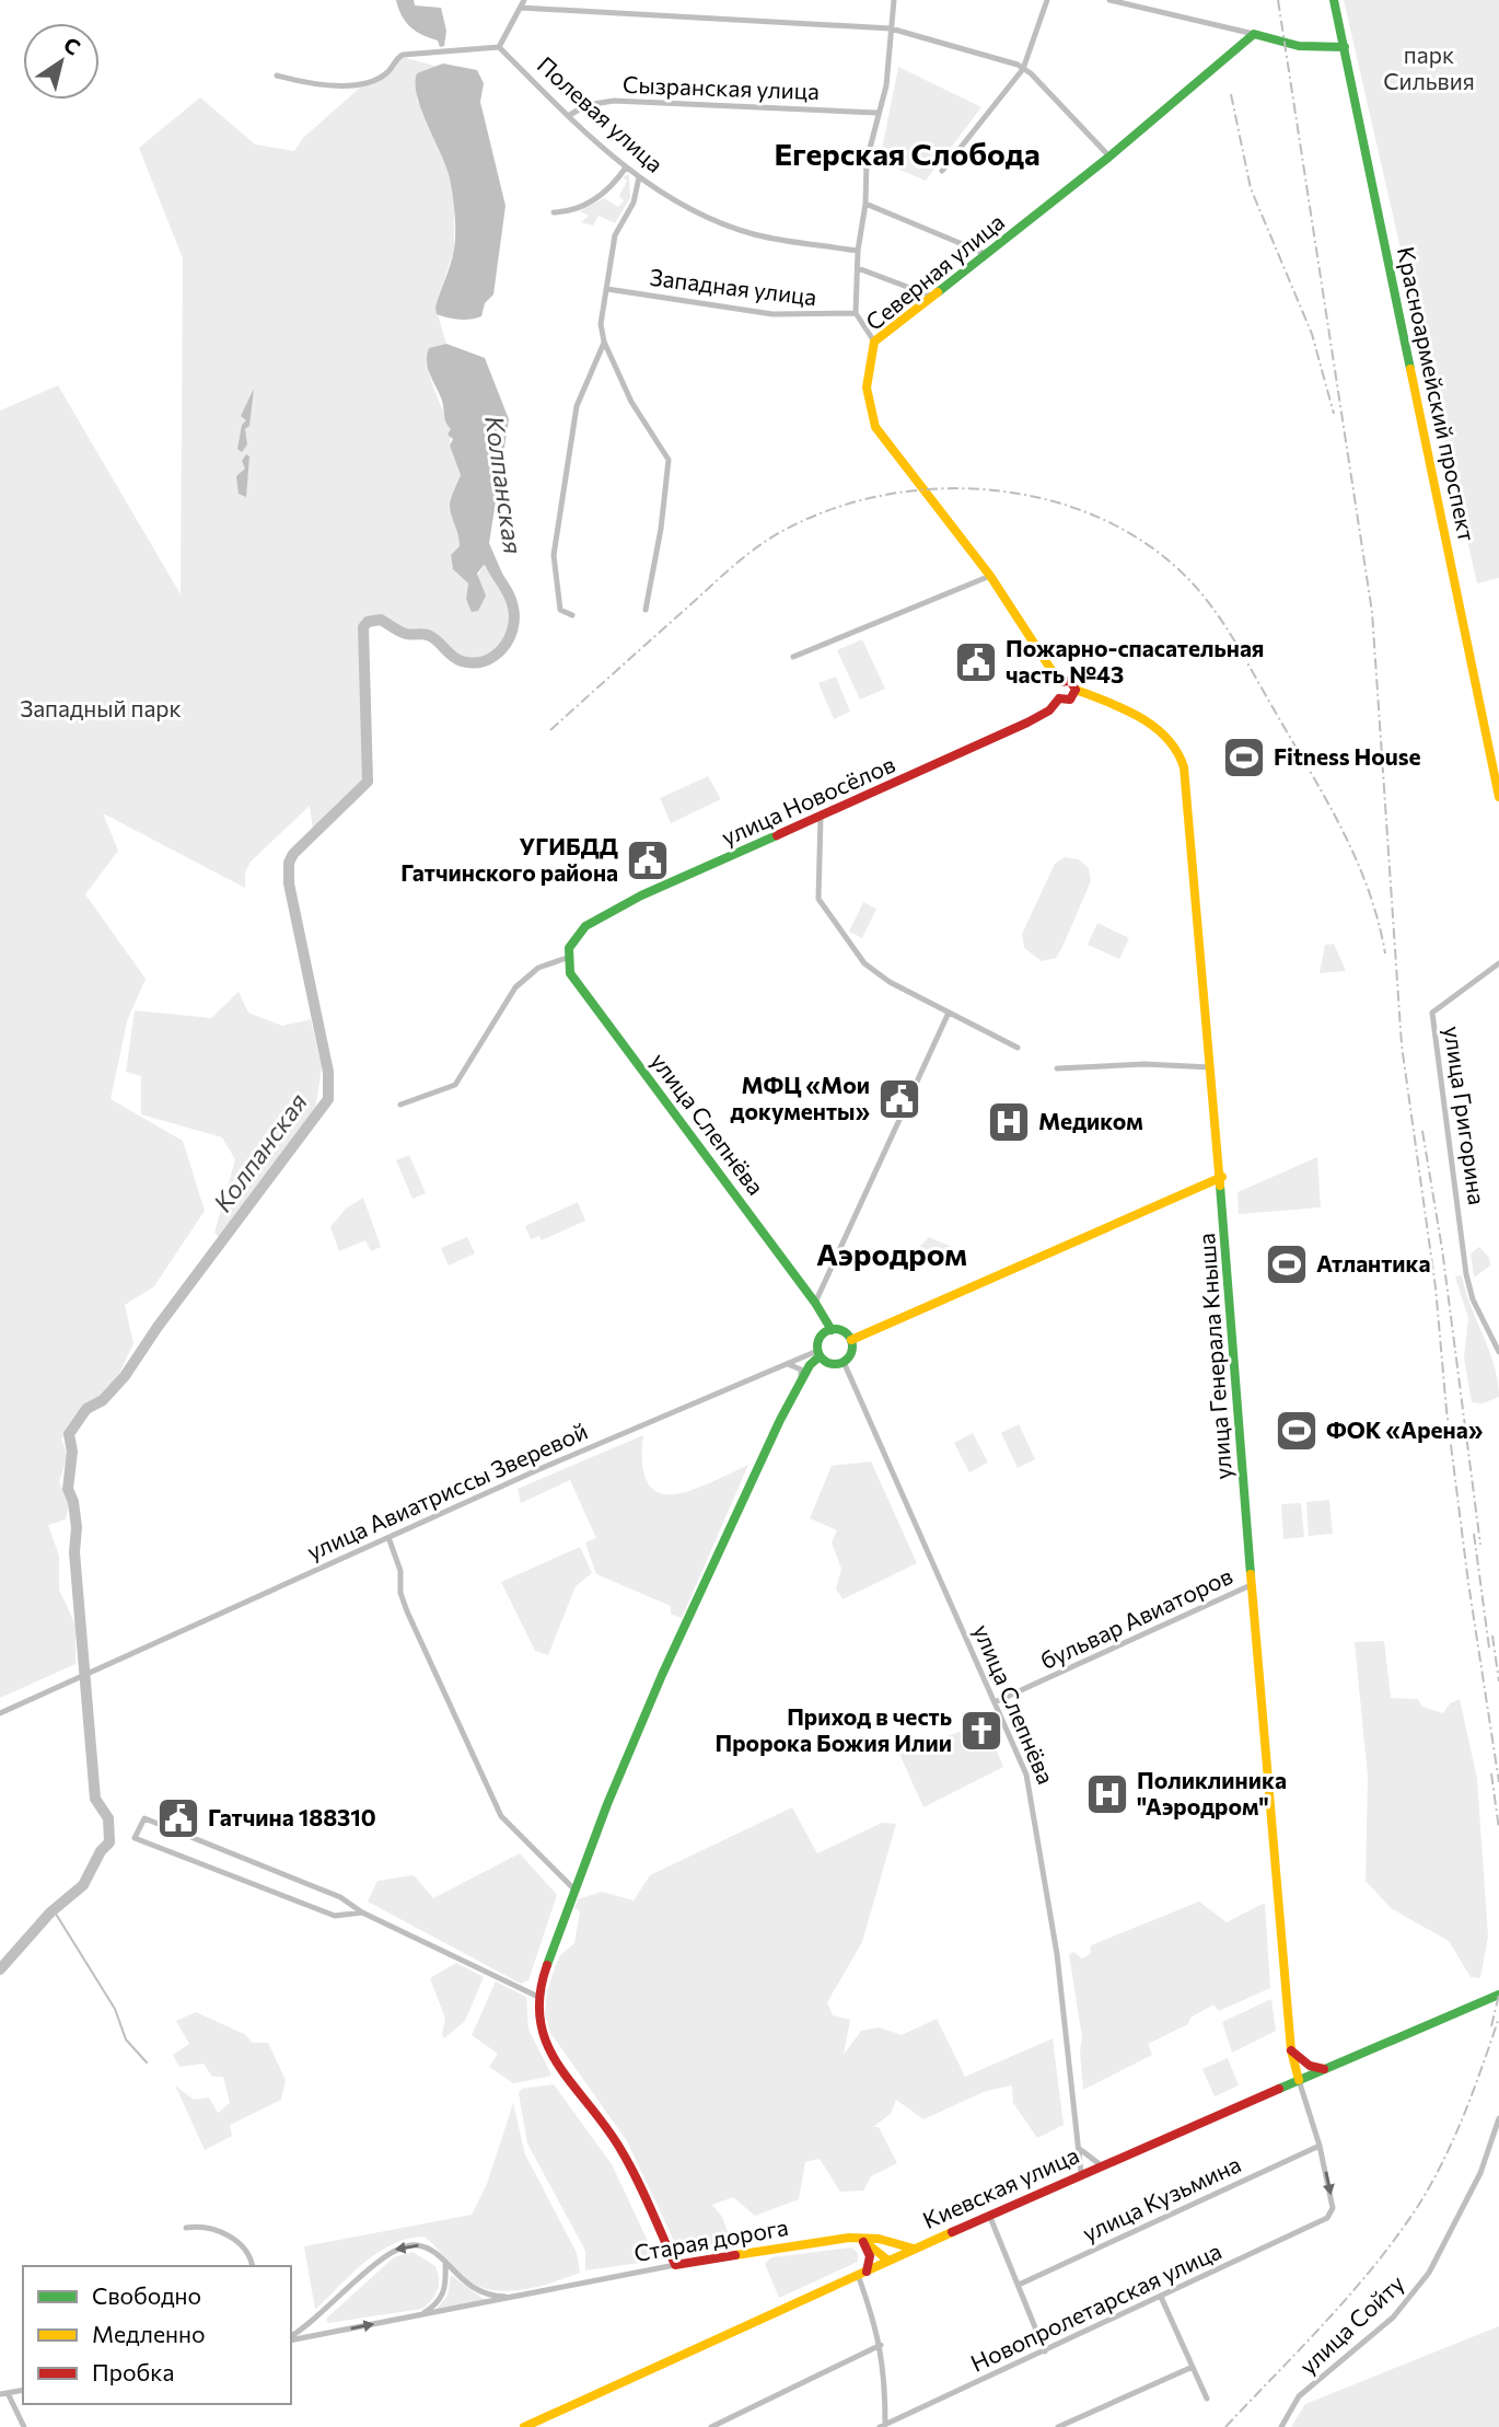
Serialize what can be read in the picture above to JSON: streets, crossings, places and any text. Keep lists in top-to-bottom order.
{
  "streets": {
    "street": [
      "Сызранская улица",
      "Полевая улица",
      "Северная улица",
      "Западная улица",
      "Красноармейский проспект",
      "улица Новосёлов",
      "улица Григорина",
      "улица Слепнёва",
      "улица Генерала Кныша",
      "улица Авиатриссы Зверевой",
      "бульвар Авиаторов",
      "Киевская улица",
      "улица Кузьмина",
      "Старая дорога",
      "Новопролетарская улица",
      "улица Сойту"
    ]
  },
  "crossings": [
    ["Сызранская улица", "Полевая улица"],
    ["Северная улица", "улица Новосёлов"],
    ["Северная улица", "улица Генерала Кныша"],
    ["улица Новосёлов", "улица Слепнёва"],
    ["улица Новосёлов", "улица Генерала Кныша"],
    ["улица Слепнёва", "улица Авиатриссы Зверевой"],
    ["улица Слепнёва", "бульвар Авиаторов"],
    ["улица Слепнёва", "Киевская улица"],
    ["улица Генерала Кныша", "бульвар Авиаторов"],
    ["улица Генерала Кныша", "Киевская улица"],
    ["Киевская улица", "Старая дорога"],
    ["улица Кузьмина", "Новопролетарская улица"]
  ],
  "one_way": ["Новопролетарская улица"],
  "districts": ["Егерская Слобода", "Аэродром"],
  "water": ["Колпанская"],
  "parks": ["парк Сильвия", "Западный парк"],
  "places": {
    "public building": [
      "Пожарно-спасательная часть №43",
      "УГИБДД Гатчинского района",
      "МФЦ «Мои документы»",
      "Гатчина 188310"
    ],
    "sports": ["Fitness House", "Атлантика", "ФОК «Арена»"],
    "hospital": ["Медиком", "Поликлиника \"Аэродром\""],
    "church": ["Приход в честь Пророка Божия Илии"]
  },
  "legend": ["Свободно", "Медленно", "Пробка"],
  "north": "top right"
}
